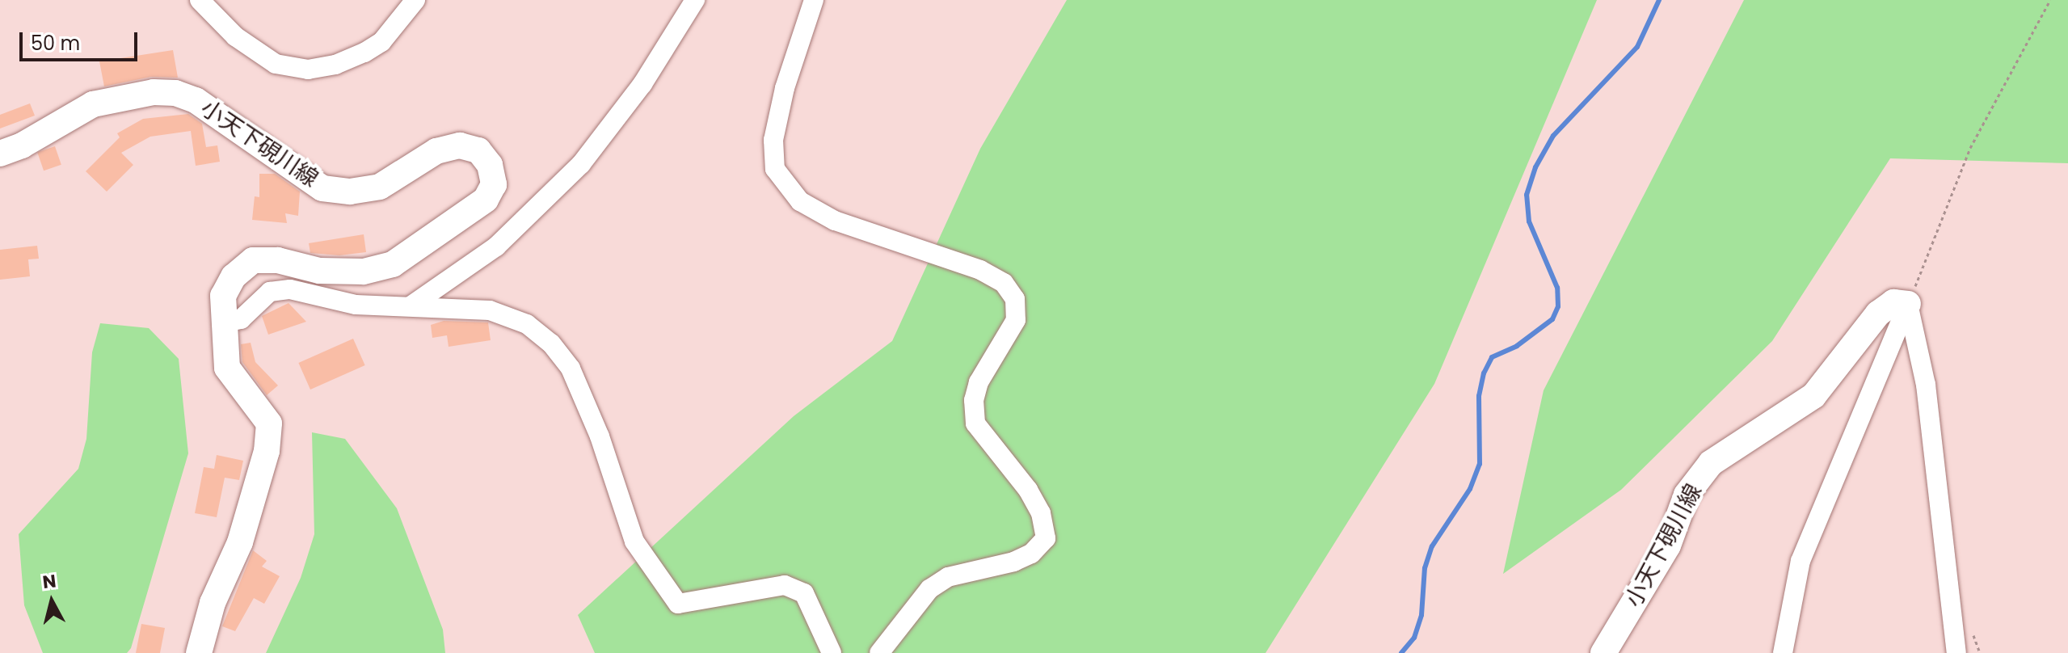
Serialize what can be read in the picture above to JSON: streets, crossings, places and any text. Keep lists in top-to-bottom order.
{
  "streets": {
    "main road": ["小天下硯川線"]
  },
  "scale_bar": "50 m",
  "north": "top"
}
